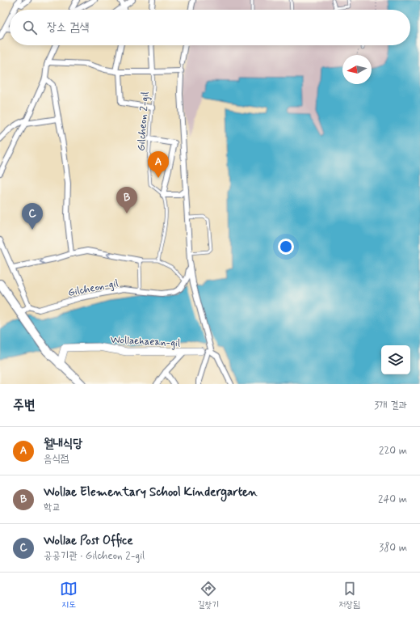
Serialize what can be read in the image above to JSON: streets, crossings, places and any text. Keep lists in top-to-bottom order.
{
  "streets": {
    "street": ["Gilcheon 2-gil", "Gilcheon-gil", "Wollaehaean-gil"]
  },
  "north": "left",
  "page": {
    "search": "장소 검색",
    "pins": ["A", "B", "C"],
    "heading": ["주변", "3개 결과"],
    "list": [
      {
        "mark": "A",
        "name": "월내식당",
        "note": "음식점",
        "value": "220 m"
      },
      {
        "mark": "B",
        "name": "Wollae Elementary School Kindergarten",
        "note": "학교",
        "value": "240 m"
      },
      {
        "mark": "C",
        "name": "Wollae Post Office",
        "note": "공공기관 · Gilcheon 2-gil",
        "value": "380 m"
      }
    ],
    "nav": ["지도", "길찾기", "저장됨"]
  }
}
